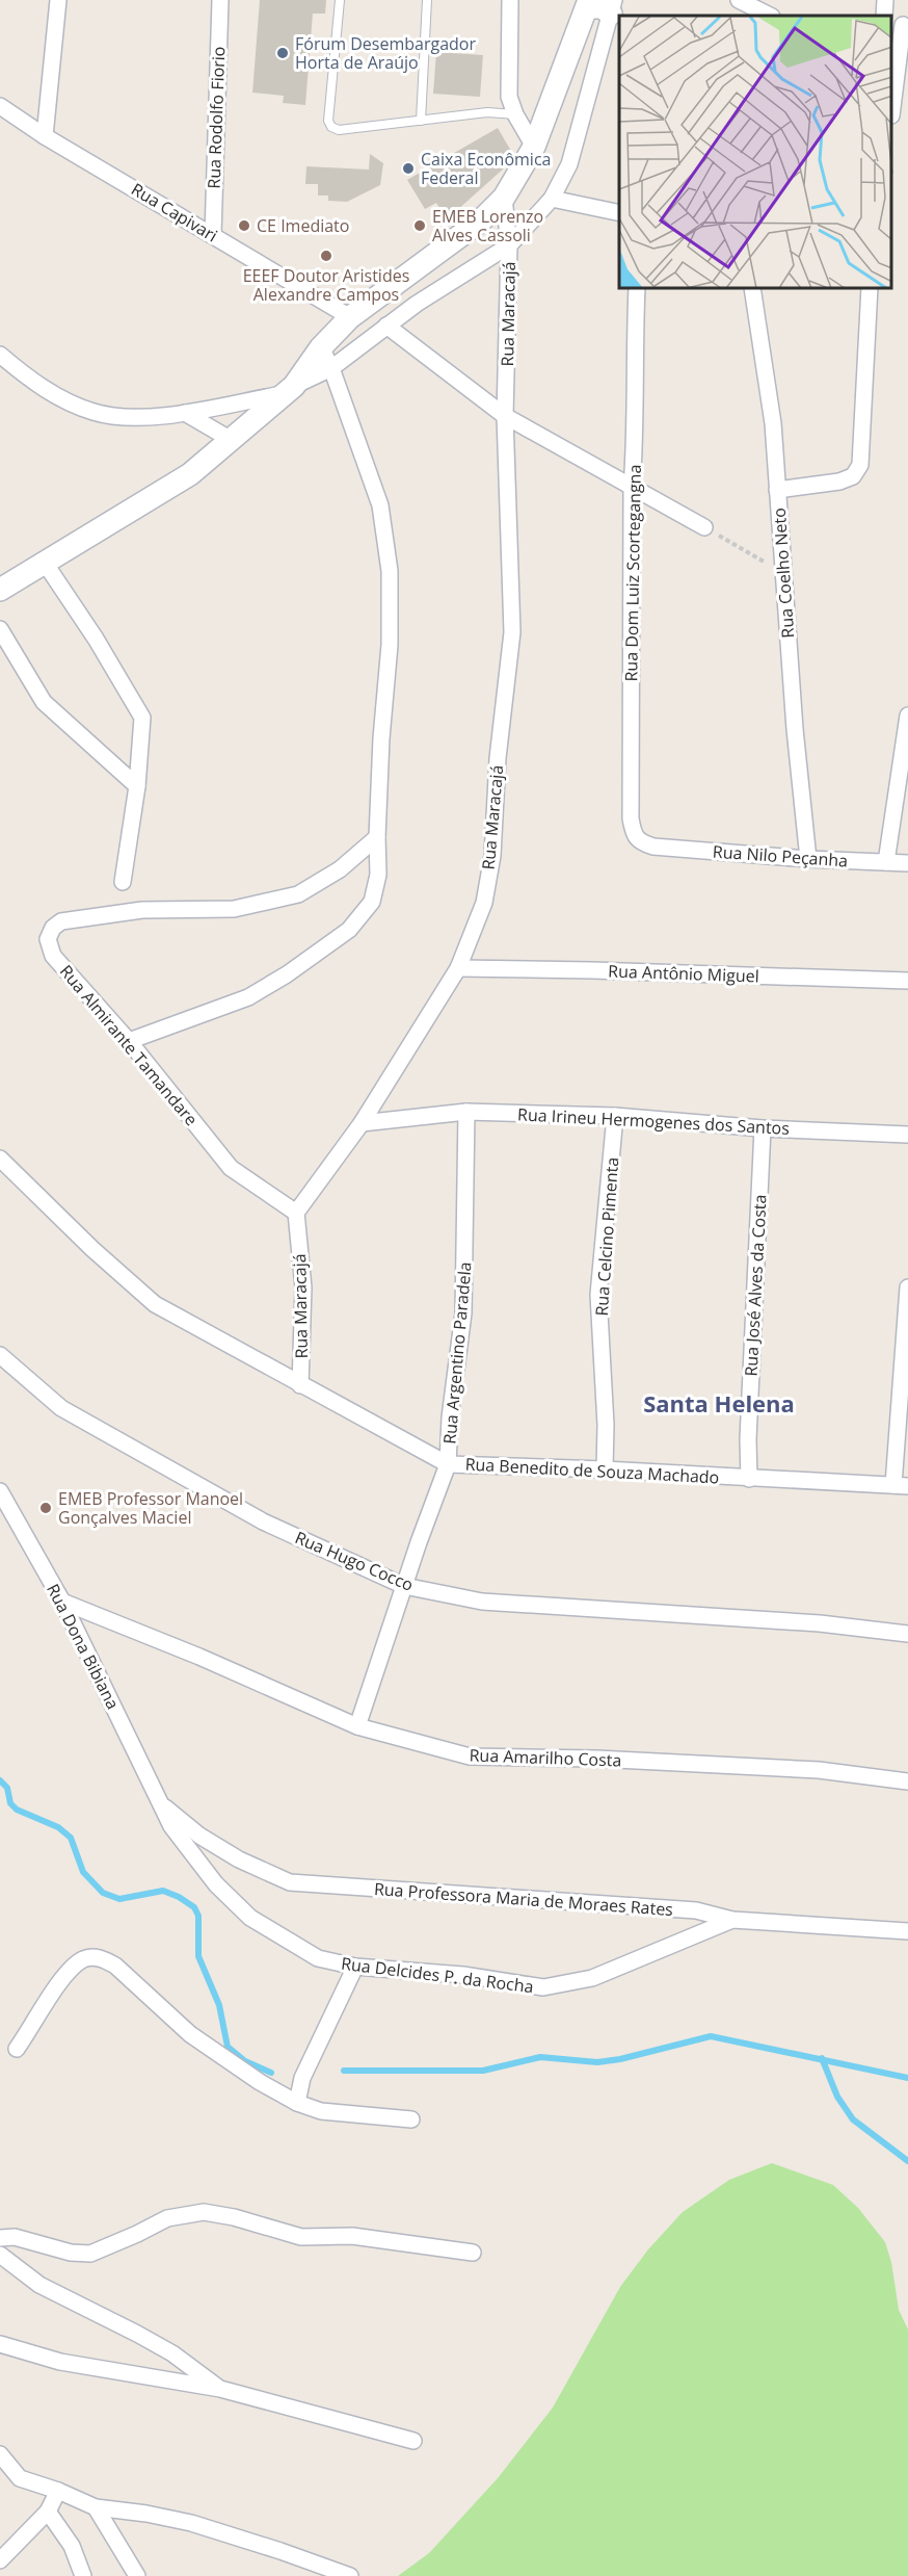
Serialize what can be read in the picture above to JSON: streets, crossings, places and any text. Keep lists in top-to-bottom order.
{
  "streets": {
    "street": [
      "Rua Rodolfo Fiorio",
      "Rua Capivari",
      "Rua Maracajá",
      "Rua Dom Luiz Scortegangna",
      "Rua Coelho Neto",
      "Rua Nilo Peçanha",
      "Rua Antônio Miguel",
      "Rua Almirante Tamandare",
      "Rua Irineu Hermogenes dos Santos",
      "Rua Celcino Pimenta",
      "Rua José Alves da Costa",
      "Rua Argentino Paradela",
      "Rua Benedito de Souza Machado",
      "Rua Hugo Cocco",
      "Rua Dona Bibiana",
      "Rua Amarilho Costa",
      "Rua Professora Maria de Moraes Rates",
      "Rua Delcides P. da Rocha"
    ]
  },
  "crossings": [
    ["Rua Rodolfo Fiorio", "Rua Capivari"],
    ["Rua Maracajá", "Rua Antônio Miguel"],
    ["Rua Maracajá", "Rua Almirante Tamandare"],
    ["Rua Maracajá", "Rua Irineu Hermogenes dos Santos"],
    ["Rua Maracajá", "Rua Benedito de Souza Machado"],
    ["Rua Dom Luiz Scortegangna", "Rua Nilo Peçanha"],
    ["Rua Coelho Neto", "Rua Nilo Peçanha"],
    ["Rua Irineu Hermogenes dos Santos", "Rua Celcino Pimenta"],
    ["Rua Irineu Hermogenes dos Santos", "Rua José Alves da Costa"],
    ["Rua Irineu Hermogenes dos Santos", "Rua Argentino Paradela"],
    ["Rua Celcino Pimenta", "Rua Benedito de Souza Machado"],
    ["Rua José Alves da Costa", "Rua Benedito de Souza Machado"],
    ["Rua Argentino Paradela", "Rua Benedito de Souza Machado"],
    ["Rua Argentino Paradela", "Rua Hugo Cocco"],
    ["Rua Argentino Paradela", "Rua Amarilho Costa"],
    ["Rua Dona Bibiana", "Rua Amarilho Costa"],
    ["Rua Dona Bibiana", "Rua Professora Maria de Moraes Rates"],
    ["Rua Dona Bibiana", "Rua Delcides P. da Rocha"],
    ["Rua Professora Maria de Moraes Rates", "Rua Delcides P. da Rocha"]
  ],
  "districts": ["Santa Helena"],
  "places": [
    "Fórum Desembargador Horta de Araújo",
    "Caixa Econômica Federal",
    "CE Imediato",
    "EMEB Lorenzo Alves Cassoli",
    "EEEF Doutor Aristides Alexandre Campos",
    "EMEB Professor Manoel Gonçalves Maciel"
  ]
}
